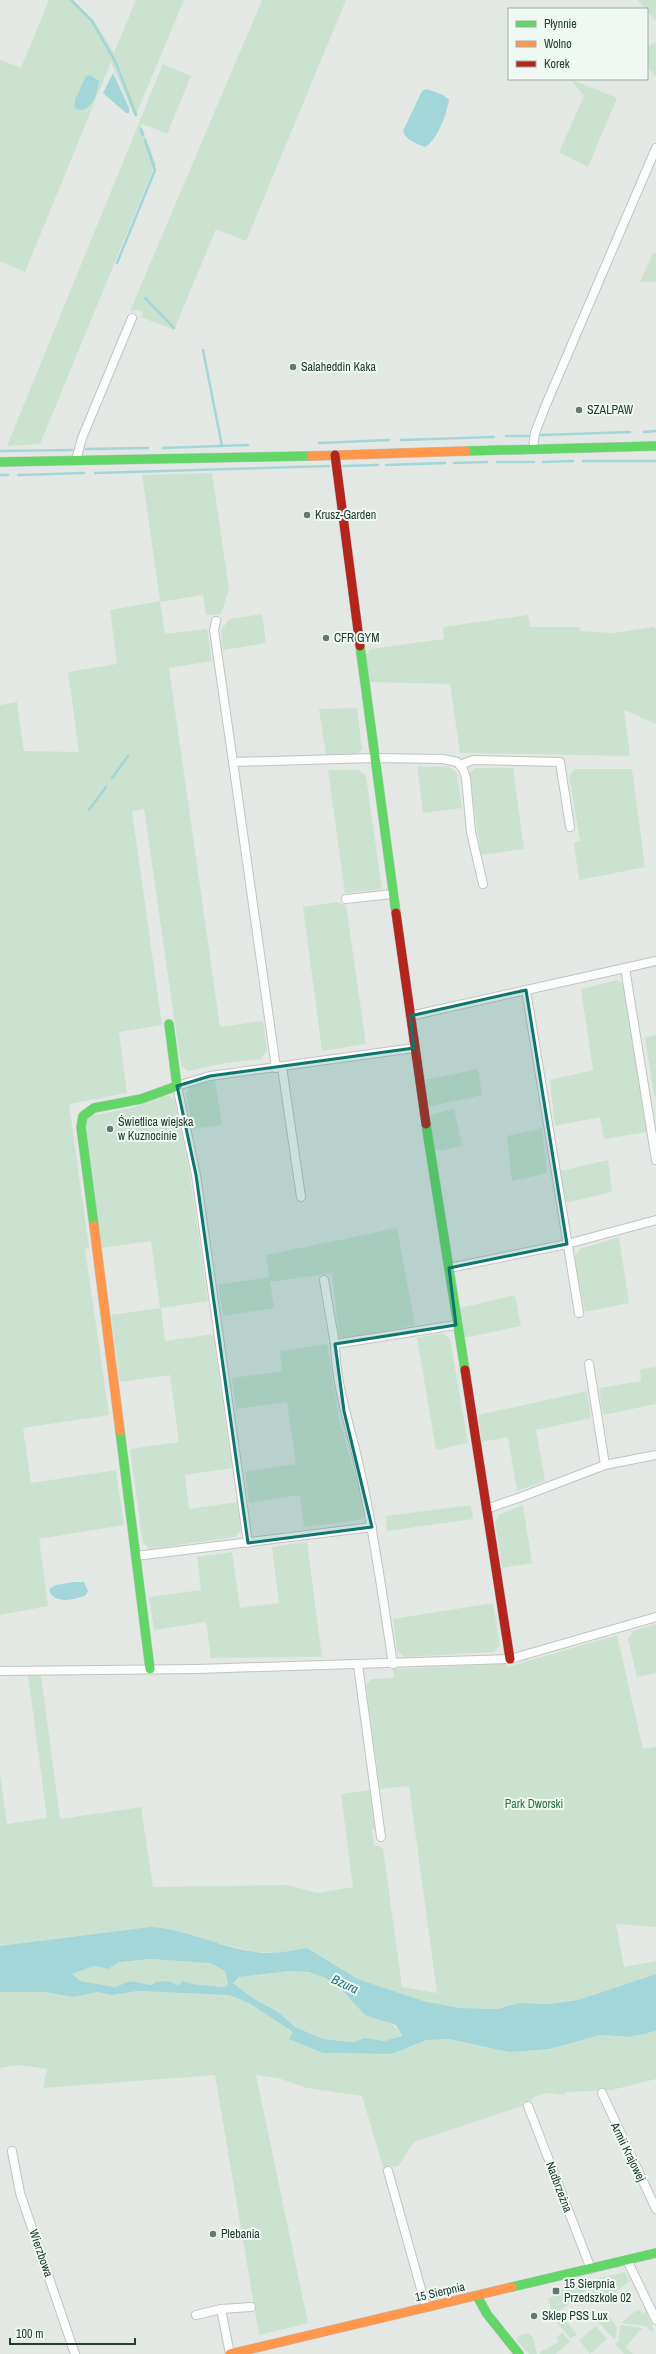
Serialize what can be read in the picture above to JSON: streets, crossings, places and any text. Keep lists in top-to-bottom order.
{
  "streets": {
    "street": [
      "Armii Krajowej",
      "Nadbrzeżna",
      "Wierzbowa",
      "15 Sierpnia"
    ]
  },
  "crossings": [
    ["Nadbrzeżna", "15 Sierpnia"]
  ],
  "water": ["Bzura"],
  "parks": ["Park Dworski"],
  "places": {
    "other": [
      "Salaheddin Kaka",
      "SZALPAW",
      "Krusz-Garden",
      "CFR GYM",
      "Świetlica wiejska w Kuznocinie",
      "Plebania",
      "Sklep PSS Lux"
    ],
    "transit": ["15 Sierpnia Przedszkole 02"]
  },
  "legend": ["Płynnie", "Wolno", "Korek"],
  "scale_bar": "100 m"
}
